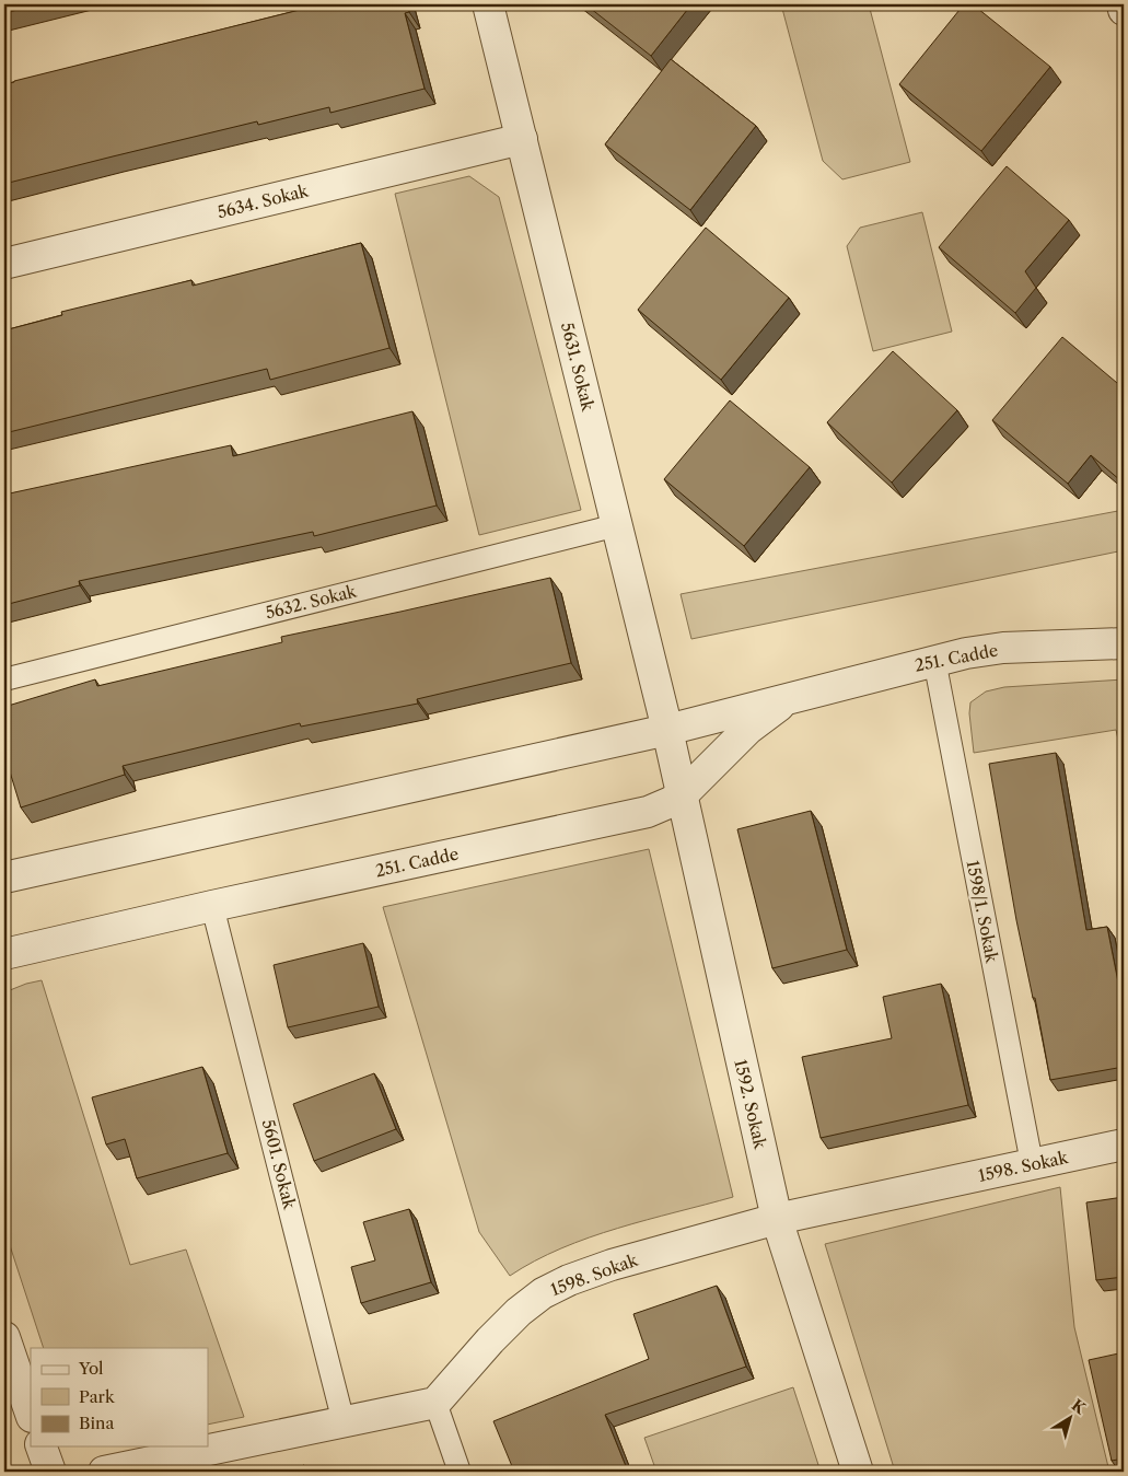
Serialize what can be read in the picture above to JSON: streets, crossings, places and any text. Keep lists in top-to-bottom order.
{
  "streets": {
    "street": [
      "5634. Sokak",
      "5631. Sokak",
      "251. Cadde",
      "1592. Sokak",
      "1598. Sokak"
    ],
    "lane": ["5632. Sokak", "1598/1. Sokak", "5601. Sokak"]
  },
  "crossings": [
    ["5634. Sokak", "5631. Sokak"],
    ["5631. Sokak", "5632. Sokak"],
    ["5631. Sokak", "251. Cadde"],
    ["5631. Sokak", "1592. Sokak"],
    ["251. Cadde", "1598/1. Sokak"],
    ["251. Cadde", "1592. Sokak"],
    ["251. Cadde", "5601. Sokak"],
    ["1598/1. Sokak", "1598. Sokak"],
    ["1592. Sokak", "1598. Sokak"]
  ],
  "legend": ["Yol", "Park", "Bina"],
  "north": "top right"
}
